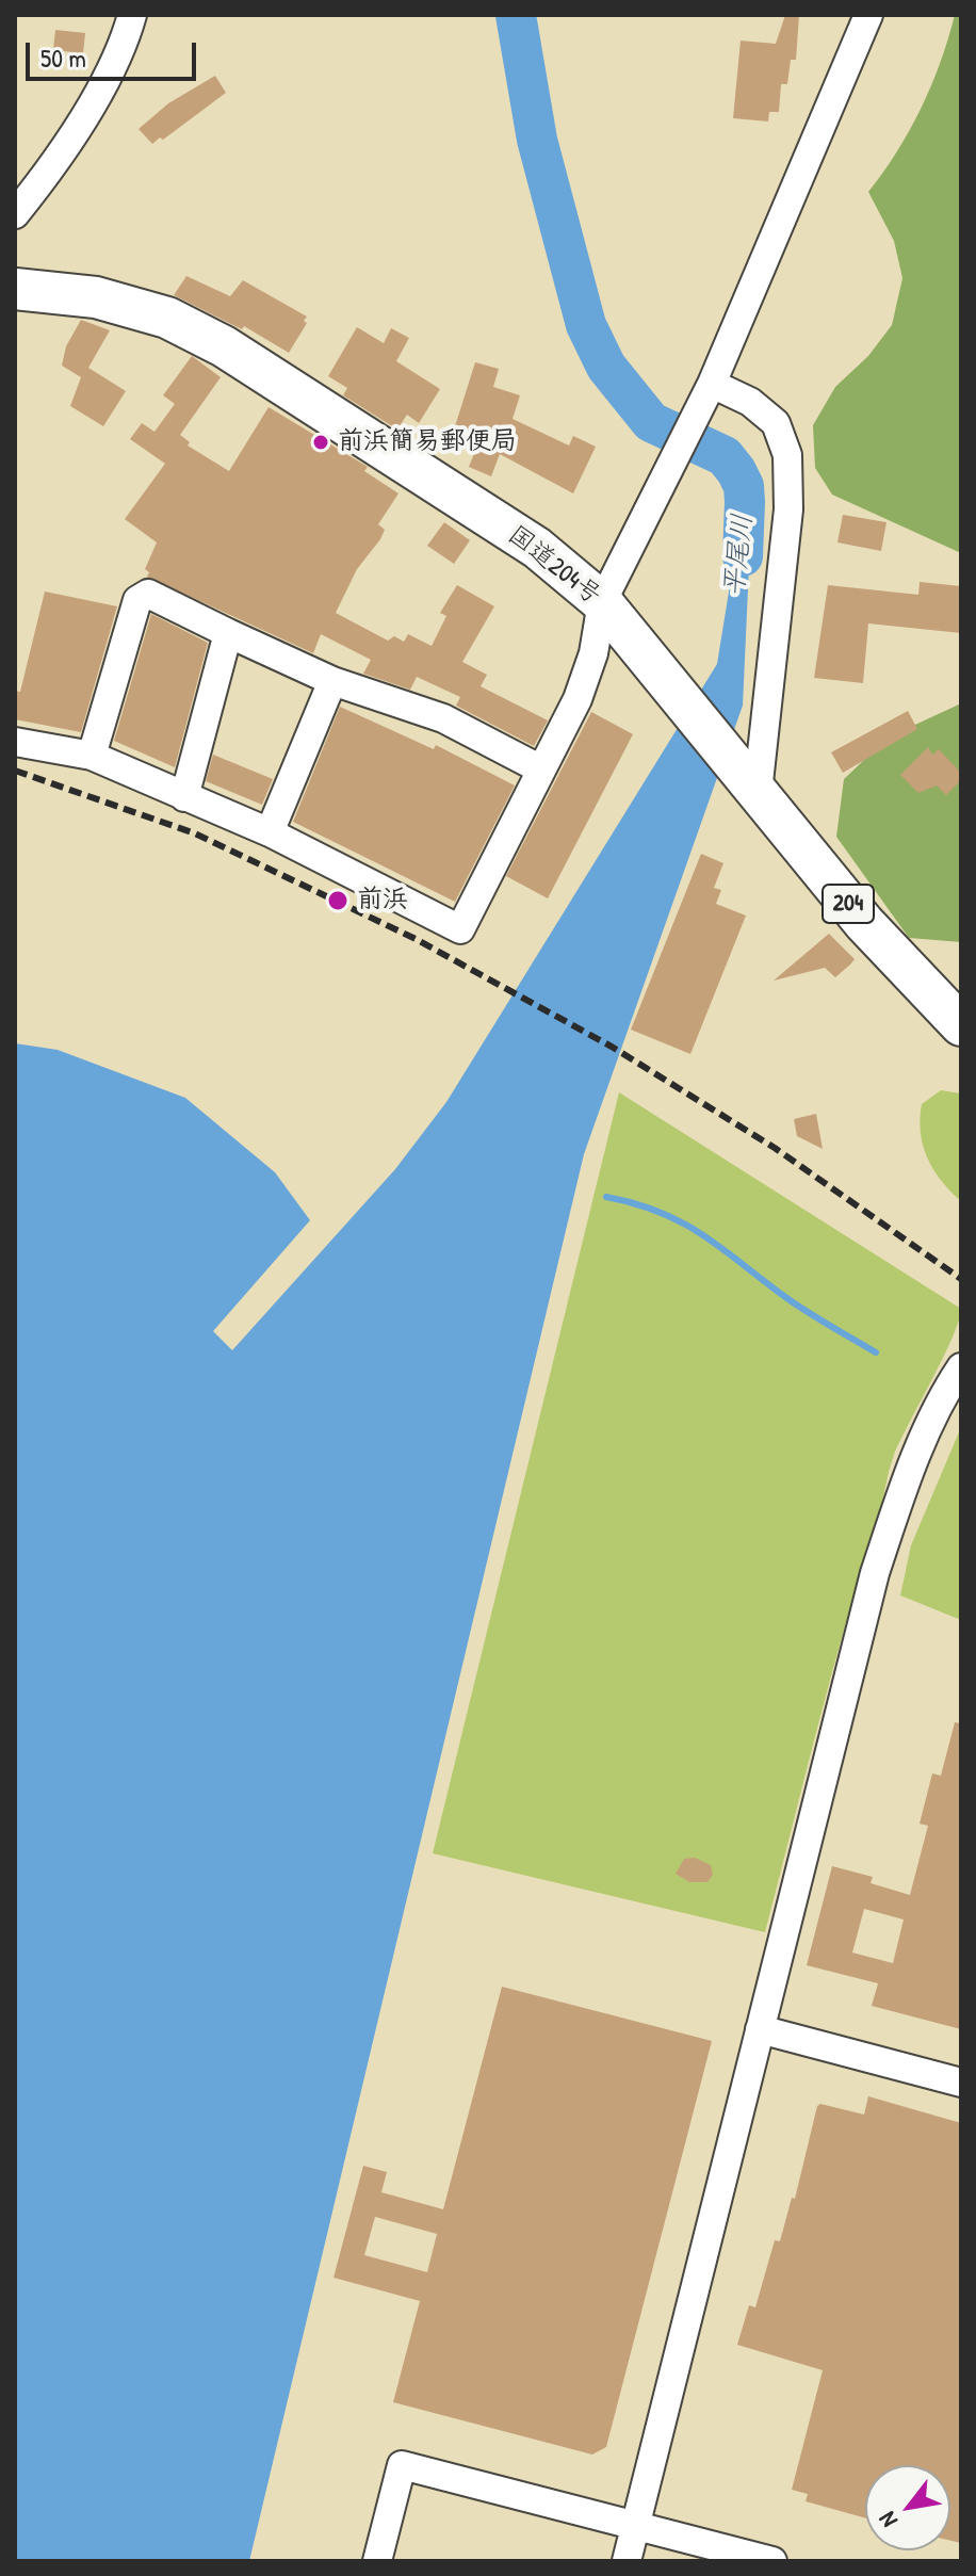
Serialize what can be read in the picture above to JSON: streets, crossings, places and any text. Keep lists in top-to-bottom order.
{
  "streets": {
    "highway": ["国道204号", "204"]
  },
  "water": ["平尾川"],
  "places": ["前浜簡易郵便局", "前浜"],
  "scale_bar": "50 m",
  "north": "bottom left"
}
